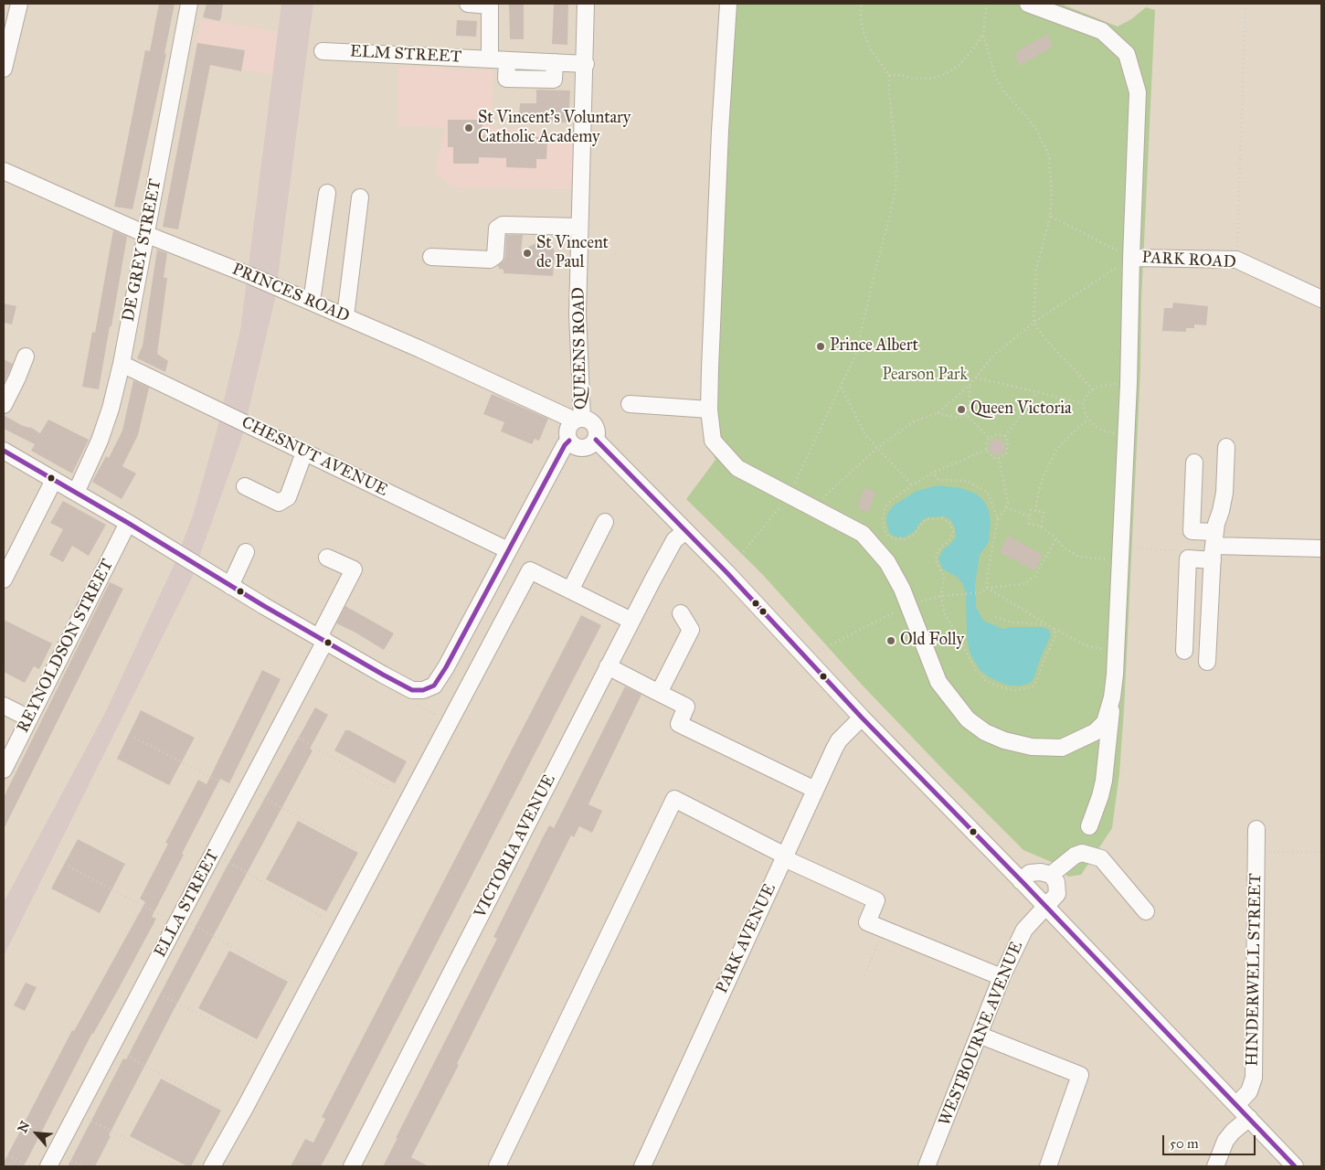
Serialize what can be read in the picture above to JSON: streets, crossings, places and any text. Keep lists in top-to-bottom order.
{
  "streets": {
    "street": [
      "ELM STREET",
      "DE GREY STREET",
      "PARK ROAD",
      "PRINCES ROAD",
      "QUEENS ROAD",
      "CHESNUT AVENUE",
      "REYNOLDSON STREET",
      "VICTORIA AVENUE",
      "ELLA STREET",
      "PARK AVENUE",
      "HINDERWELL STREET",
      "WESTBOURNE AVENUE"
    ]
  },
  "crossings": [
    ["ELM STREET", "QUEENS ROAD"],
    ["DE GREY STREET", "PRINCES ROAD"],
    ["DE GREY STREET", "CHESNUT AVENUE"],
    ["PRINCES ROAD", "QUEENS ROAD"]
  ],
  "parks": ["Pearson Park"],
  "places": [
    "St Vincent's Voluntary Catholic Academy",
    "St Vincent de Paul",
    "Prince Albert",
    "Queen Victoria",
    "Old Folly"
  ],
  "scale_bar": "50 m",
  "north": "top left"
}
